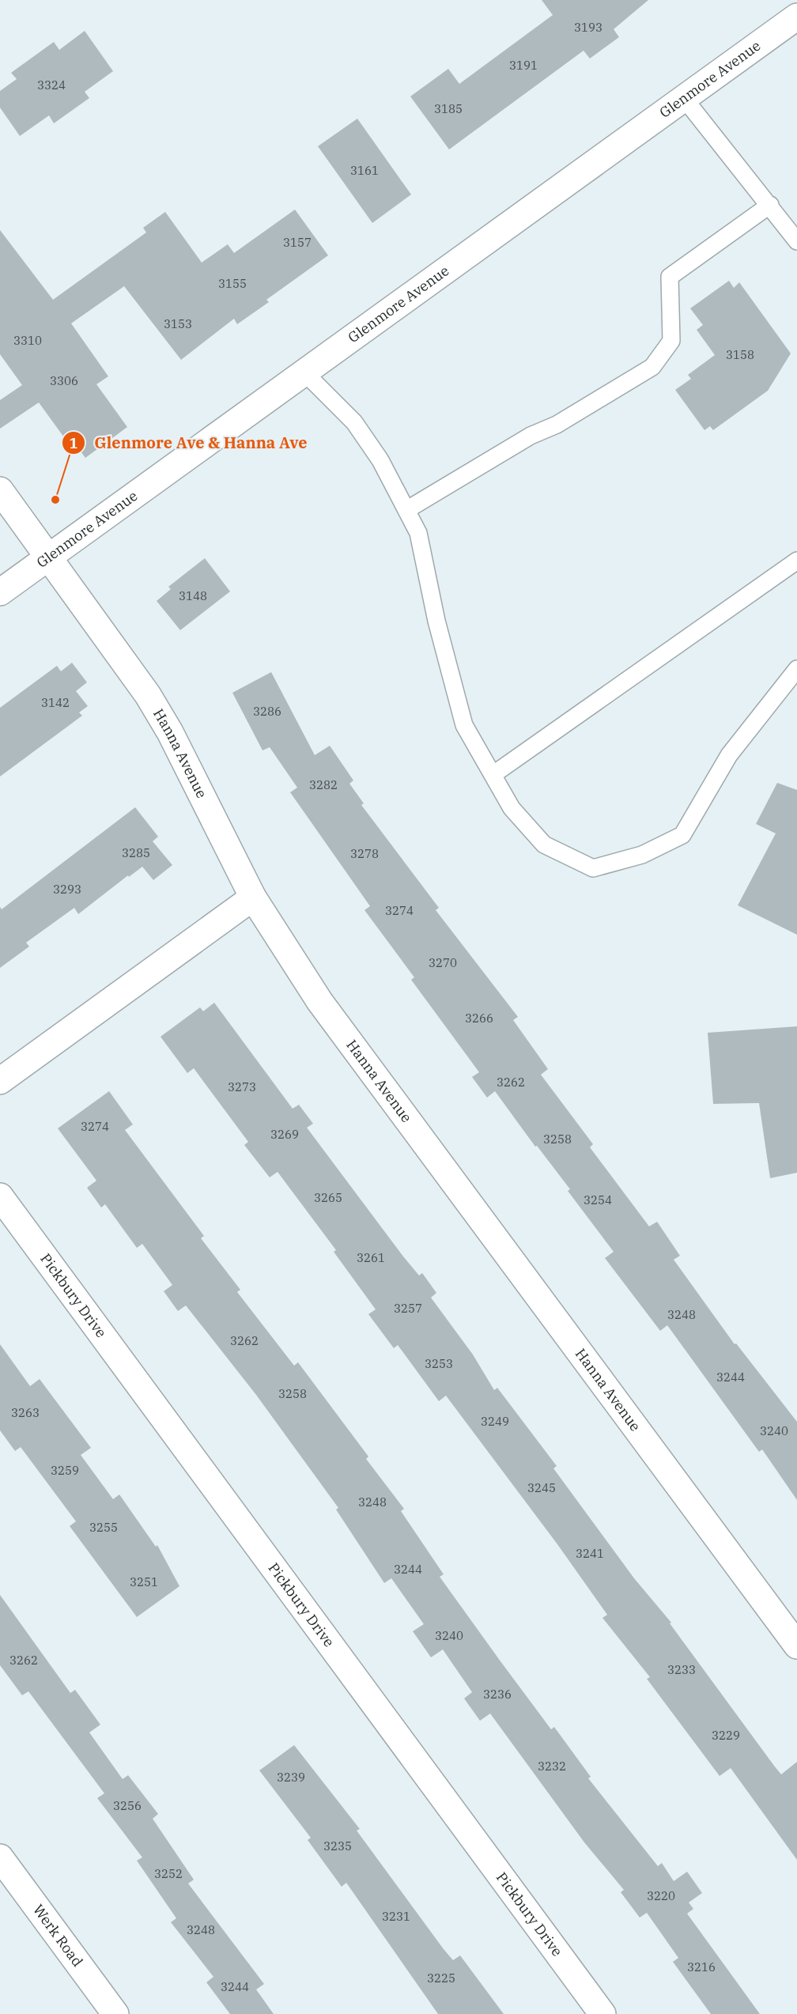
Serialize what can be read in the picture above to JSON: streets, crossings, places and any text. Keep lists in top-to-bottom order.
{
  "streets": {
    "street": [
      "Glenmore Avenue",
      "Hanna Avenue",
      "Pickbury Drive",
      "Werk Road"
    ]
  },
  "crossings": [
    ["Glenmore Avenue", "Hanna Avenue"]
  ],
  "places": ["Glenmore Ave & Hanna Ave"],
  "house_numbers": [
    "3193",
    "3191",
    "3324",
    "3185",
    "3161",
    "3157",
    "3155",
    "3153",
    "3310",
    "3158",
    "3306",
    "3148",
    "3142",
    "3286",
    "3282",
    "3285",
    "3278",
    "3293",
    "3274",
    "3270",
    "3266",
    "3262",
    "3273",
    "3274",
    "3269",
    "3258",
    "3265",
    "3254",
    "3261",
    "3257",
    "3248",
    "3262",
    "3253",
    "3244",
    "3258",
    "3263",
    "3249",
    "3240",
    "3259",
    "3245",
    "3248",
    "3255",
    "3241",
    "3244",
    "3251",
    "3240",
    "3262",
    "3233",
    "3236",
    "3229",
    "3232",
    "3239",
    "3256",
    "3235",
    "3252",
    "3220",
    "3231",
    "3248",
    "3216",
    "3225",
    "3244"
  ]
}
